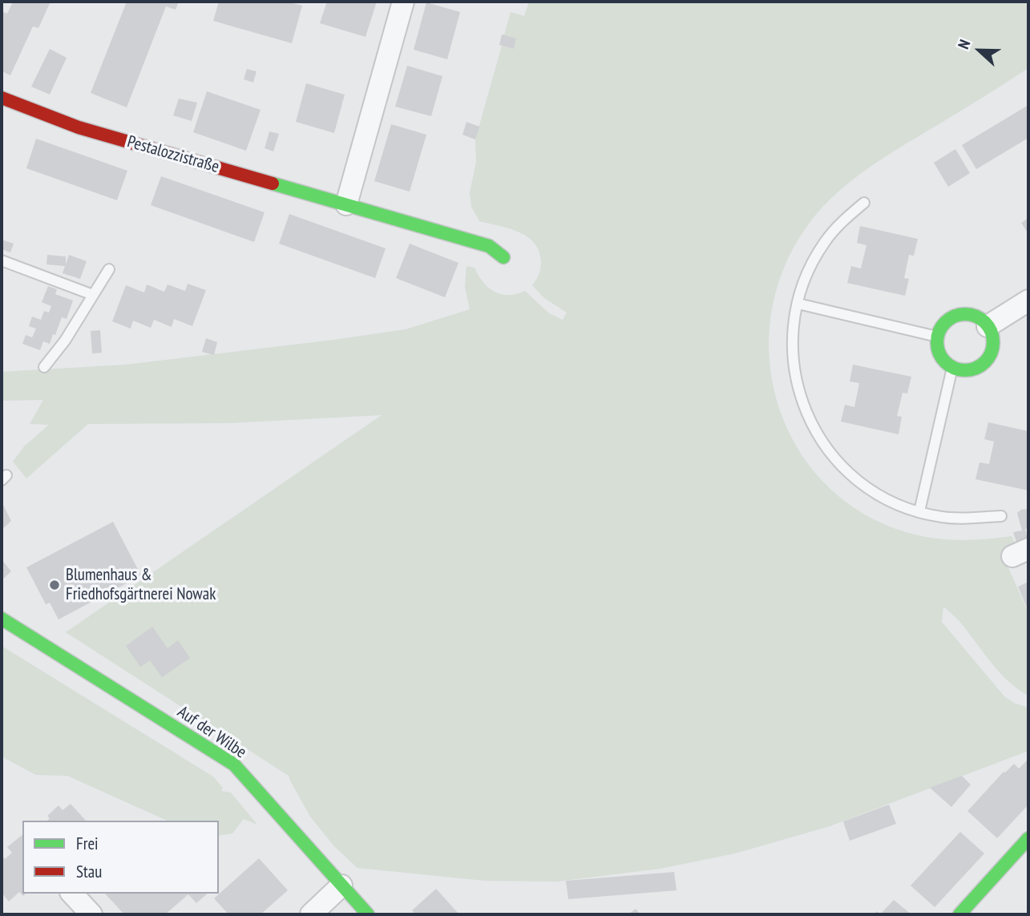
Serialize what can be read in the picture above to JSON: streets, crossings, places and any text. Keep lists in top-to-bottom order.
{
  "streets": {
    "street": ["Pestalozzistraße", "Auf der Wilbe"]
  },
  "places": ["Blumenhaus & Friedhofsgärtnerei Nowak"],
  "legend": ["Frei", "Stau"],
  "north": "left"
}
